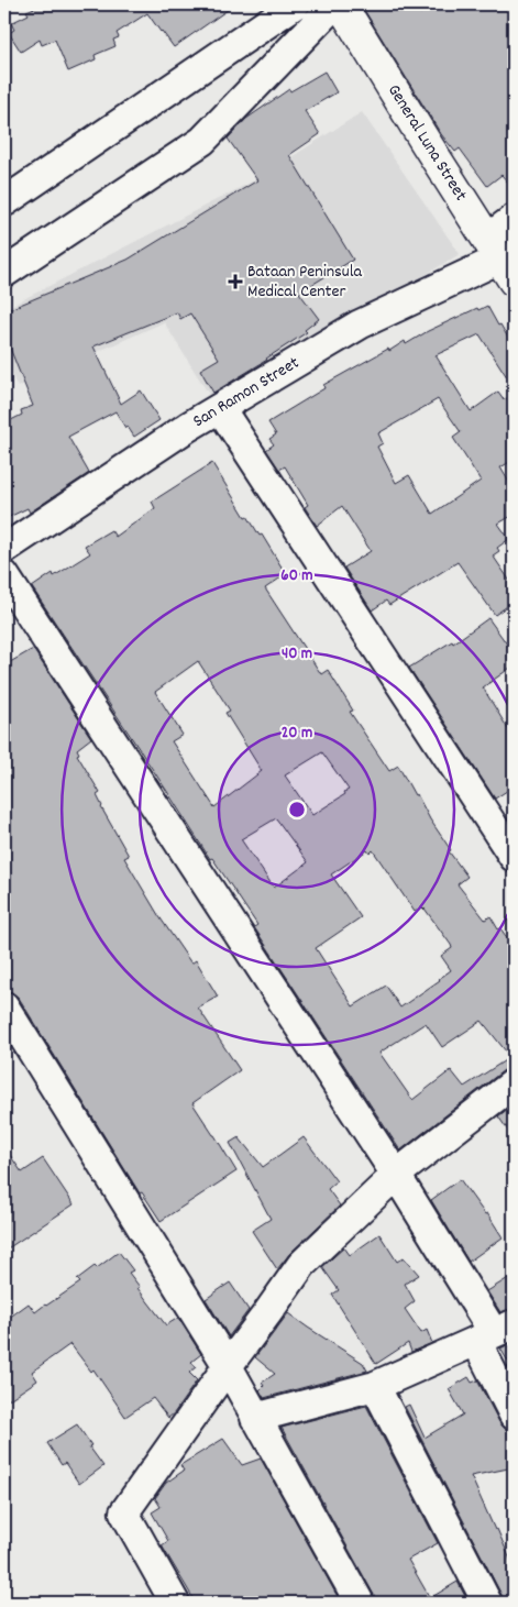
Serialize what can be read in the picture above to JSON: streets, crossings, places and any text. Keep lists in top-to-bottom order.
{
  "streets": {
    "main road": ["General Luna Street"],
    "street": ["San Ramon Street"]
  },
  "crossings": [
    ["General Luna Street", "San Ramon Street"]
  ],
  "places": {
    "health": ["Bataan Peninsula Medical Center"]
  },
  "rings": ["60 m", "40 m", "20 m"]
}
